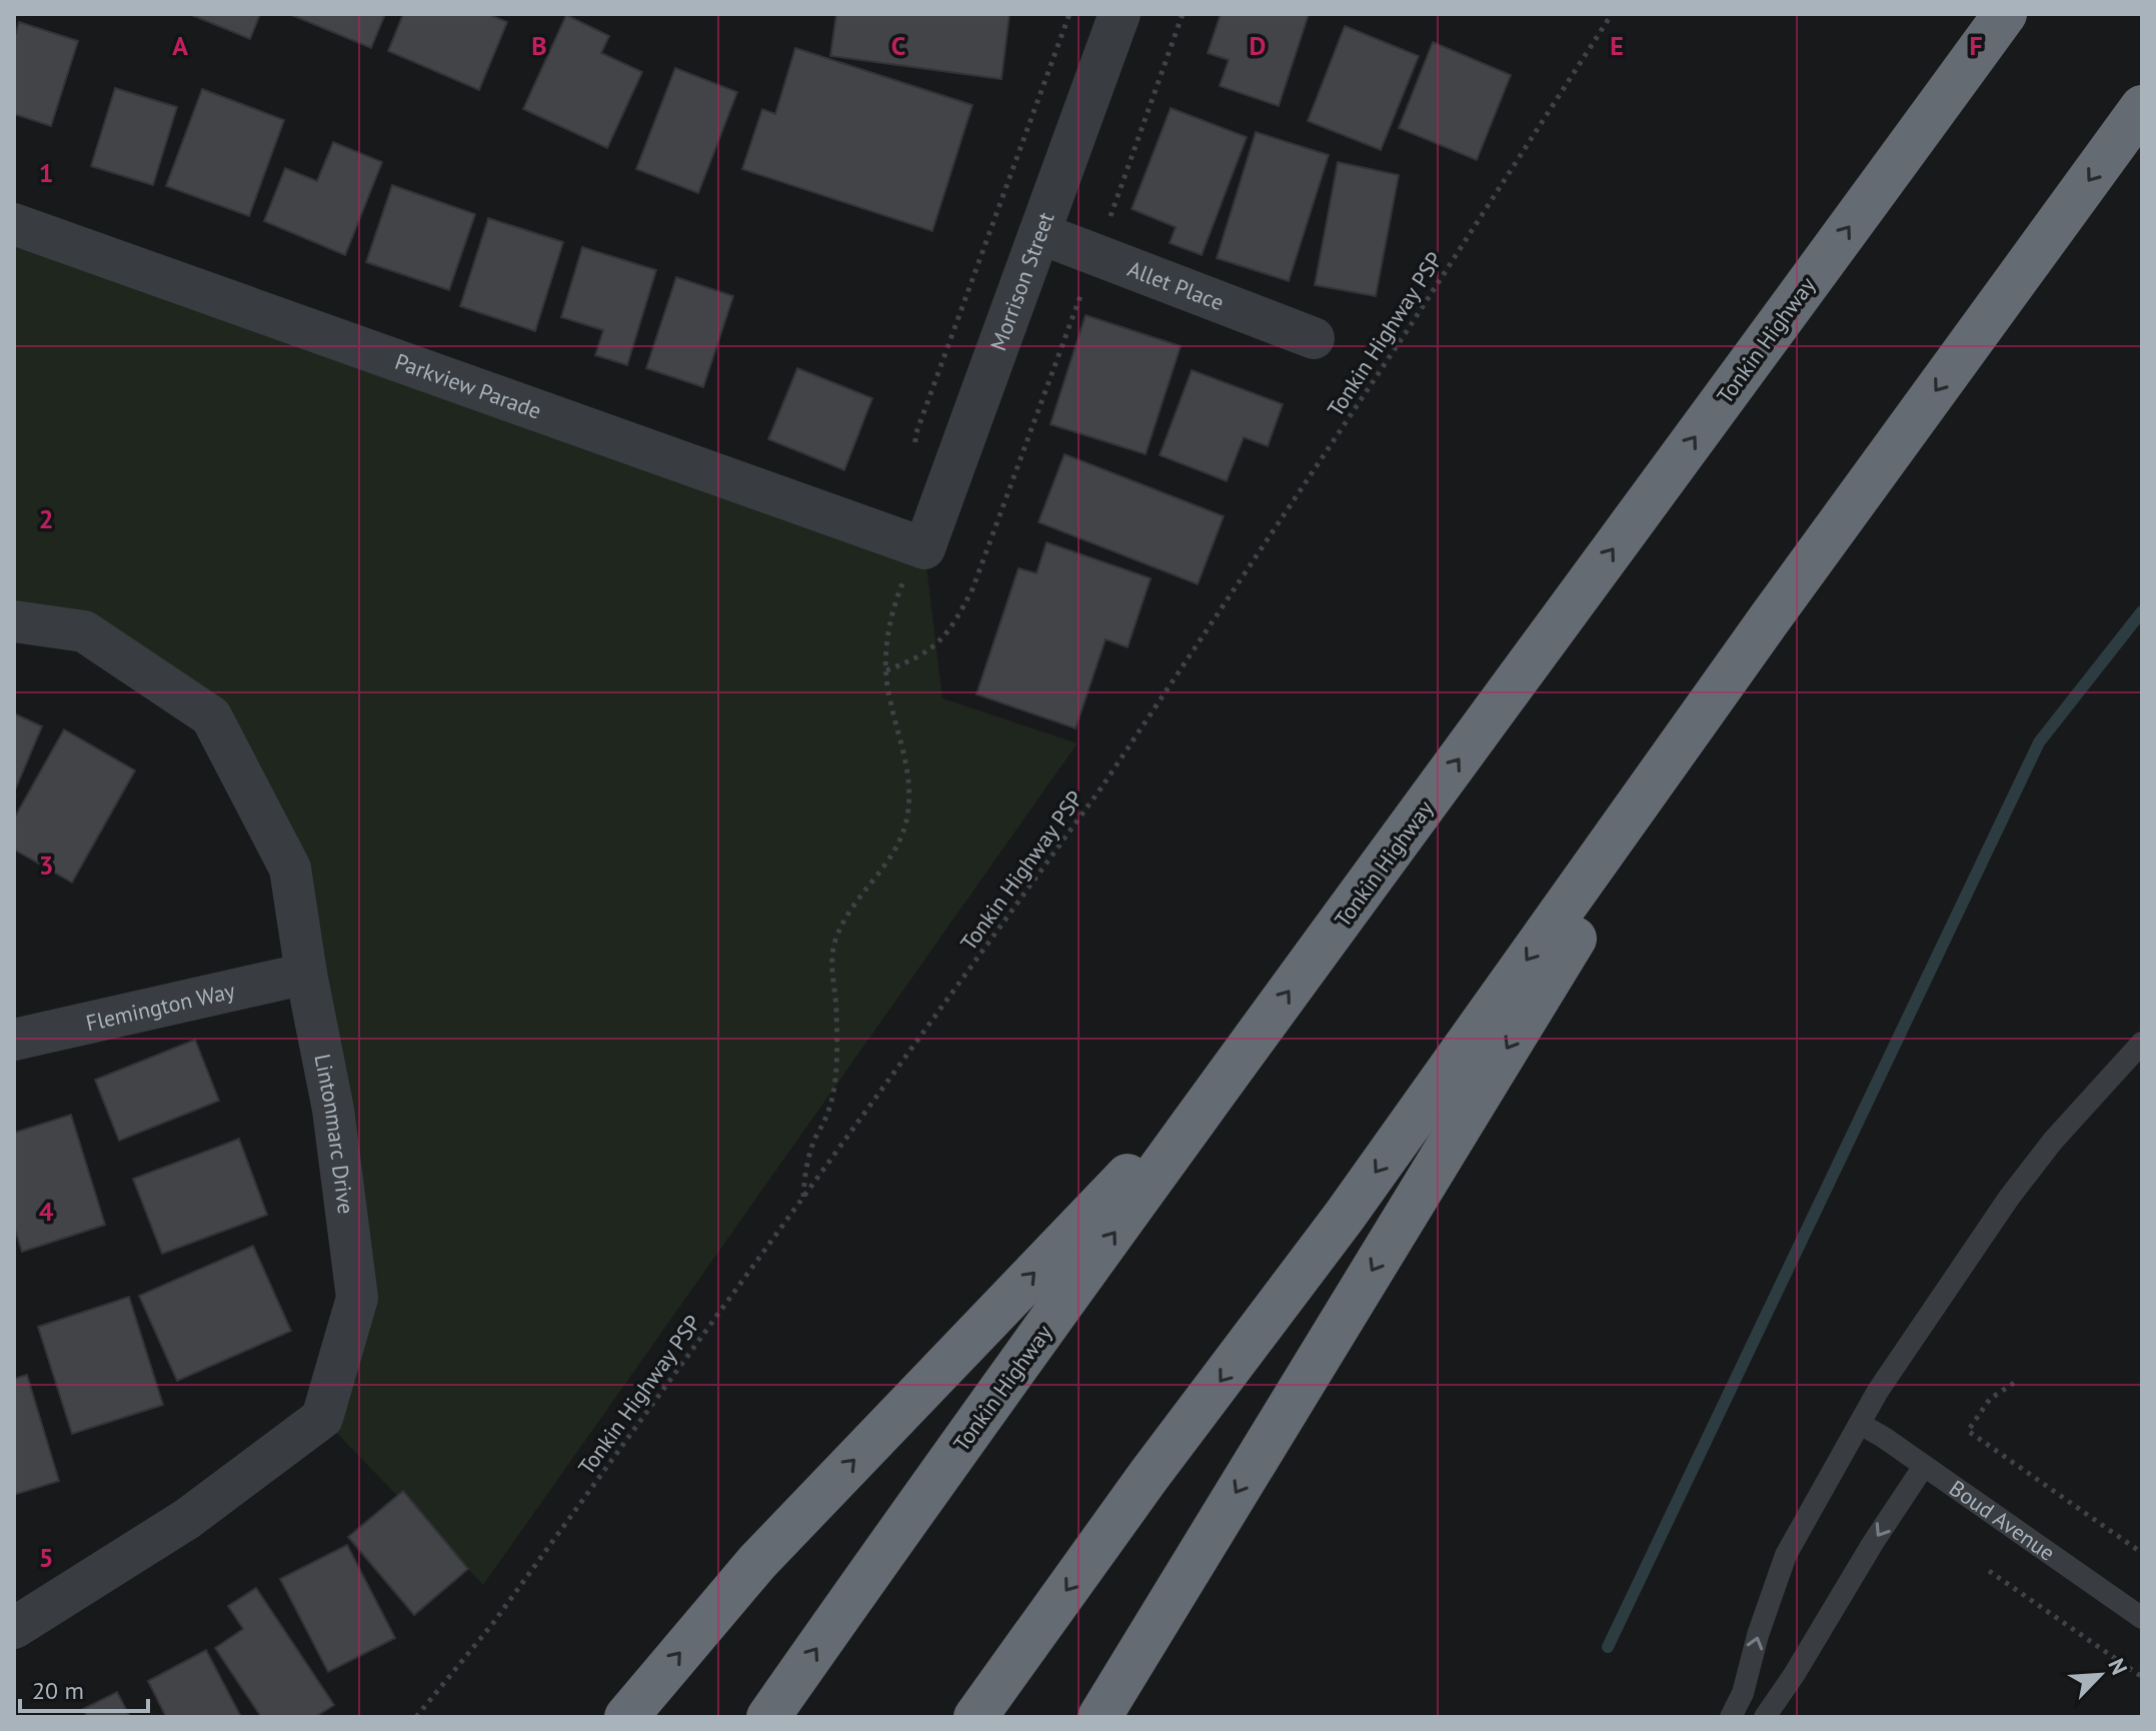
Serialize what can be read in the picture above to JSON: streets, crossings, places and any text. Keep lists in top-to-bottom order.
{
  "streets": {
    "highway": ["Tonkin Highway"],
    "street": [
      "Morrison Street",
      "Allet Place",
      "Parkview Parade",
      "Flemington Way",
      "Lintonmarc Drive"
    ],
    "lane": ["Boud Avenue"],
    "path": ["Tonkin Highway PSP"]
  },
  "crossings": [
    ["Morrison Street", "Allet Place"],
    ["Morrison Street", "Parkview Parade"],
    ["Flemington Way", "Lintonmarc Drive"]
  ],
  "scale_bar": "20 m",
  "north": "top right",
  "grid": {
    "columns": [
      "A",
      "B",
      "C",
      "D",
      "E",
      "F"
    ],
    "rows": [
      "1",
      "2",
      "3",
      "4",
      "5"
    ]
  }
}
